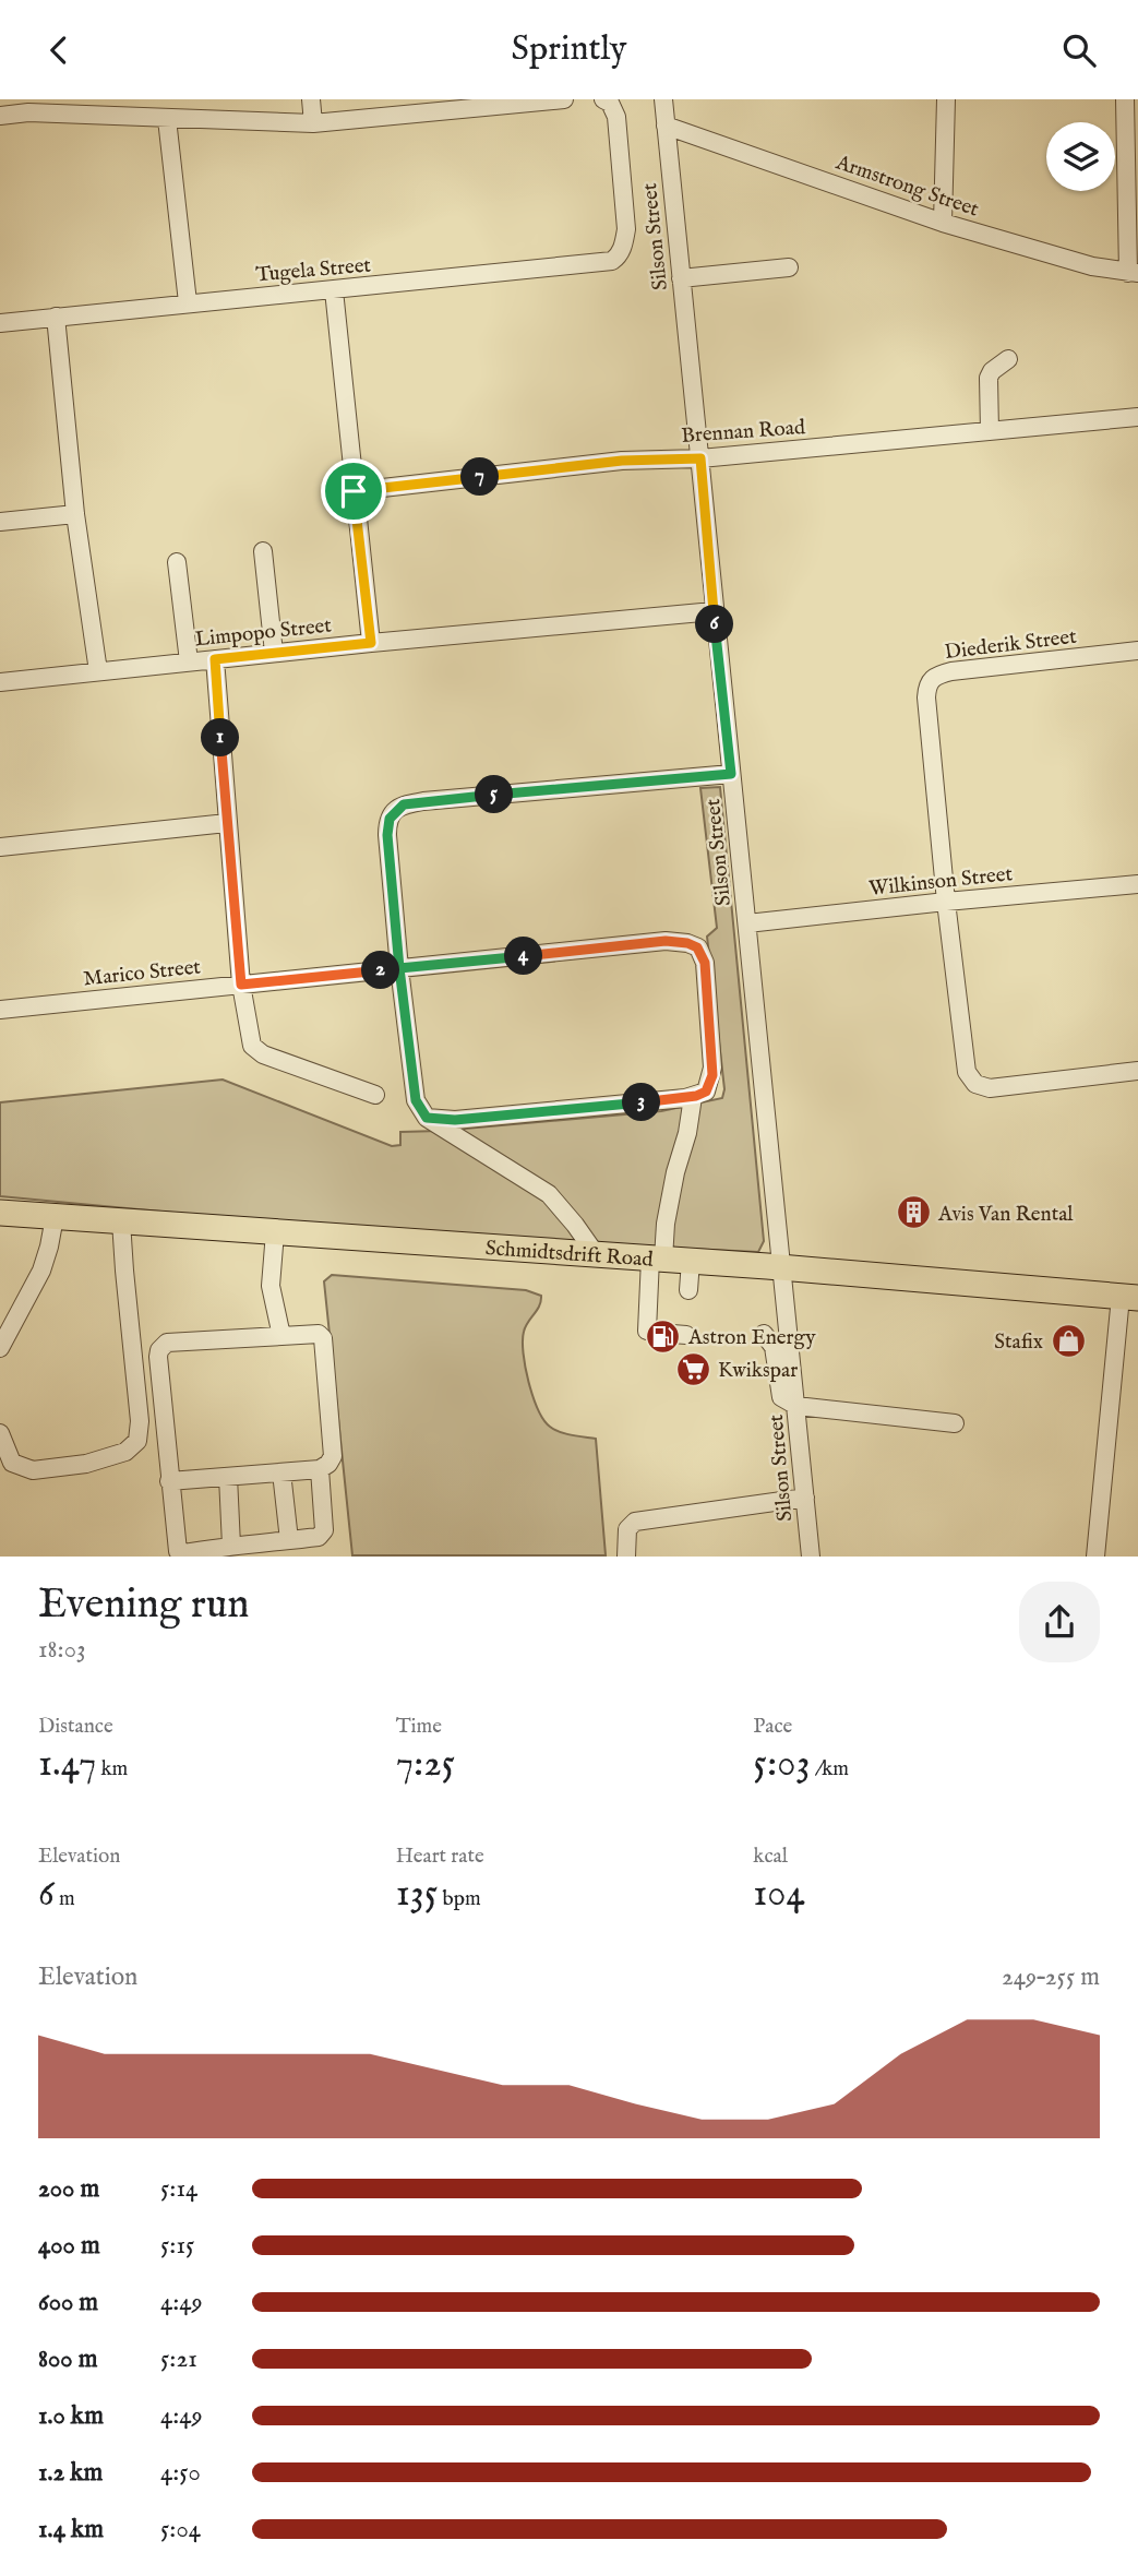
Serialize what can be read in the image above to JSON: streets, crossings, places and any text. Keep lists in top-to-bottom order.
{
  "streets": {
    "highway": ["Schmidtsdrift Road"],
    "street": [
      "Armstrong Street",
      "Silson Street",
      "Tugela Street",
      "Brennan Road",
      "Limpopo Street",
      "Diederik Street",
      "Wilkinson Street",
      "Marico Street"
    ]
  },
  "crossings": [
    ["Armstrong Street", "Silson Street"],
    ["Silson Street", "Brennan Road"],
    ["Silson Street", "Limpopo Street"],
    ["Silson Street", "Wilkinson Street"],
    ["Silson Street", "Schmidtsdrift Road"],
    ["Diederik Street", "Wilkinson Street"]
  ],
  "places": {
    "building": ["Avis Van Rental"],
    "fuel station": ["Astron Energy"],
    "shop": ["Stafix"],
    "supermarket": ["Kwikspar"]
  },
  "page": {
    "header": "Sprintly",
    "pins": [
      "7",
      "6",
      "1",
      "5",
      "4",
      "2",
      "3"
    ],
    "heading": ["Evening run", "18:03"],
    "stats": [
      ["Distance", "1.47 km"],
      ["Time", "7:25"],
      ["Pace", "5:03 /km"],
      ["Elevation", "6 m"],
      ["Heart rate", "135 bpm"],
      ["kcal", "104"]
    ],
    "chart": ["Elevation", "249–255 m"],
    "list": [
      {
        "name": "200 m",
        "note": "5:14"
      },
      {
        "name": "400 m",
        "note": "5:15"
      },
      {
        "name": "600 m",
        "note": "4:49"
      },
      {
        "name": "800 m",
        "note": "5:21"
      },
      {
        "name": "1.0 km",
        "note": "4:49"
      },
      {
        "name": "1.2 km",
        "note": "4:50"
      },
      {
        "name": "1.4 km",
        "note": "5:04"
      }
    ]
  }
}
